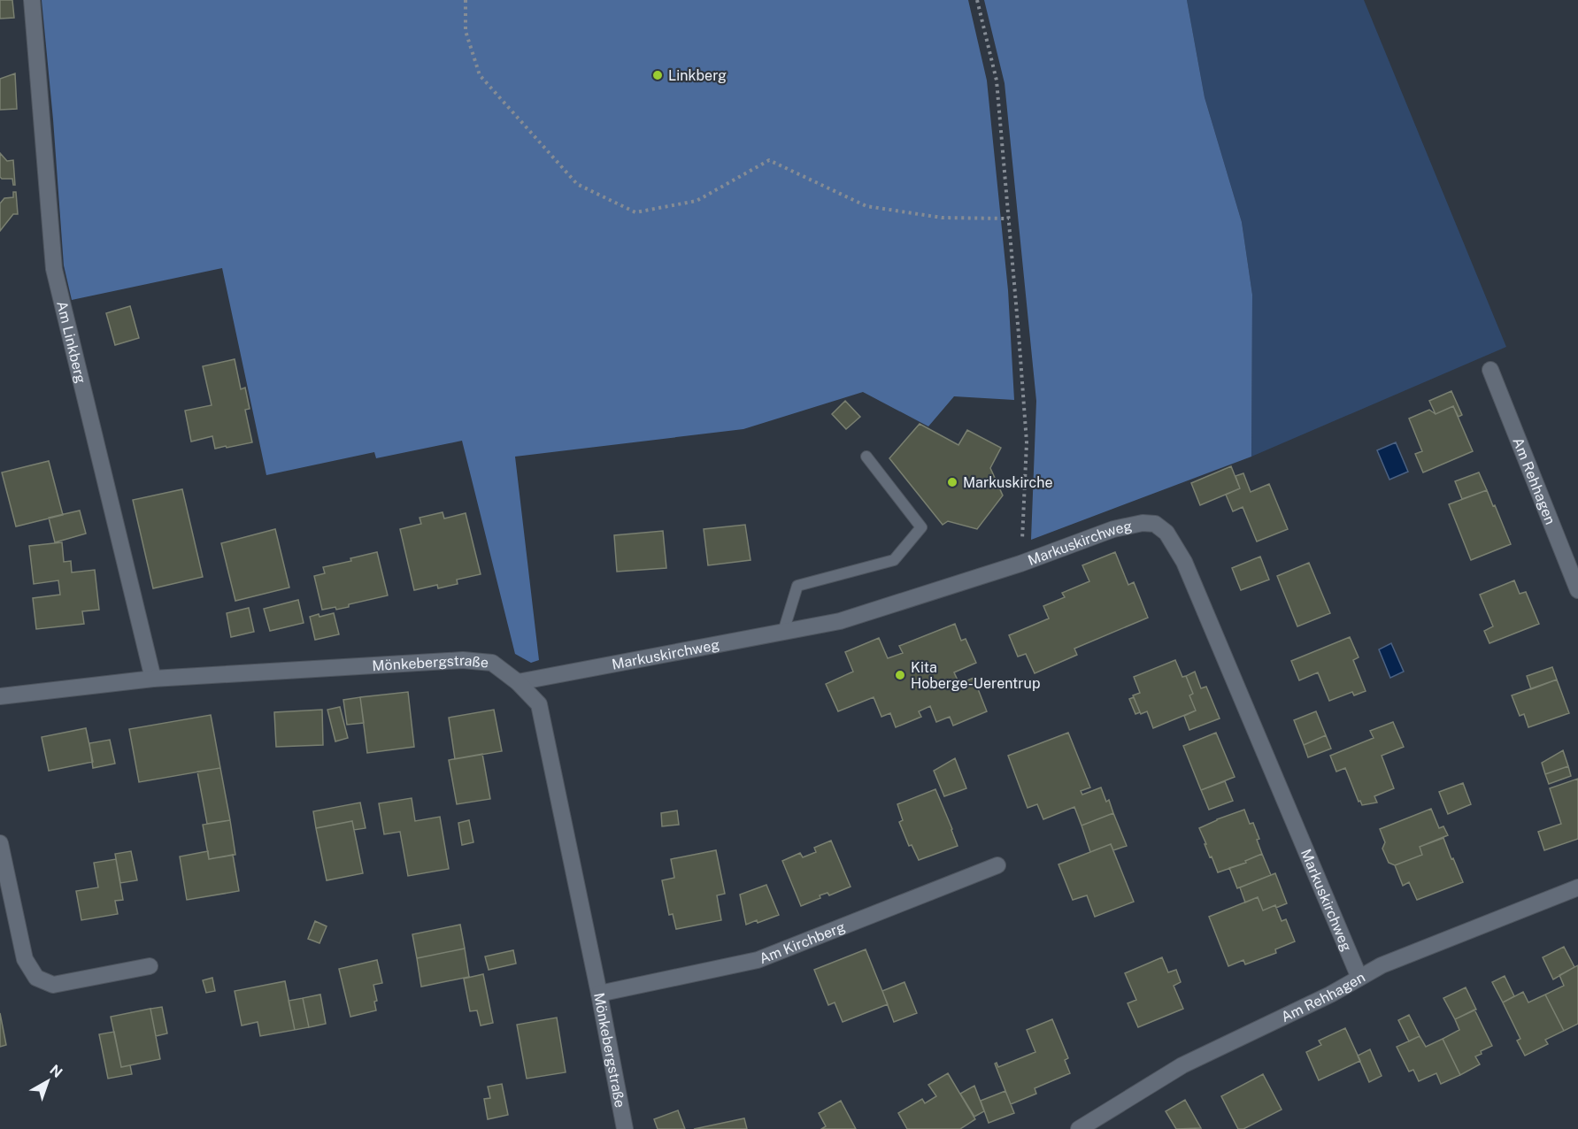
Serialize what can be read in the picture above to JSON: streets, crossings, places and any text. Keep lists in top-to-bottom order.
{
  "streets": {
    "street": [
      "Am Linkberg",
      "Am Rehhagen",
      "Markuskirchweg",
      "Mönkebergstraße",
      "Am Kirchberg"
    ]
  },
  "crossings": [
    ["Am Linkberg", "Mönkebergstraße"],
    ["Am Rehhagen", "Markuskirchweg"],
    ["Markuskirchweg", "Mönkebergstraße"],
    ["Mönkebergstraße", "Am Kirchberg"]
  ],
  "places": ["Linkberg", "Markuskirche", "Kita Hoberge-Uerentrup"],
  "north": "top right"
}
